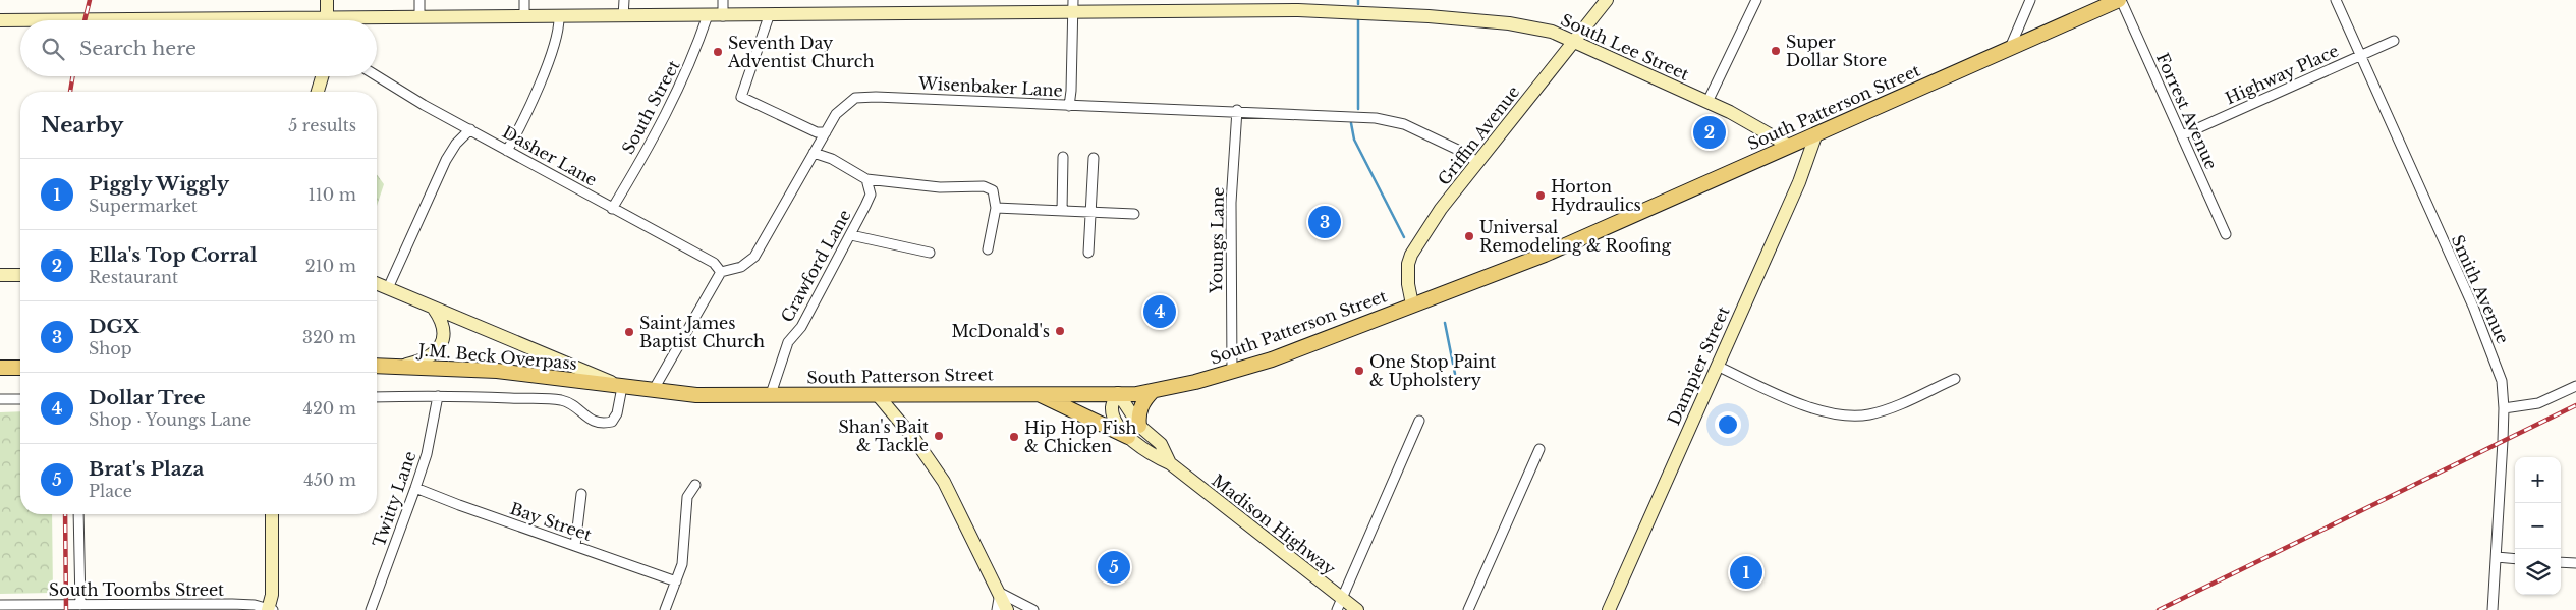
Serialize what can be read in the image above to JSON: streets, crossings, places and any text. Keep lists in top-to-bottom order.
{
  "streets": {
    "main road": ["South Patterson Street", "J.M. Beck Overpass"],
    "street": [
      "South Lee Street",
      "Highway Place",
      "Wisenbaker Lane",
      "South Street",
      "Forrest Avenue",
      "Griffin Avenue",
      "Dasher Lane",
      "Youngs Lane",
      "Crawford Lane",
      "Smith Avenue",
      "Dampier Street",
      "Twitty Lane",
      "Bay Street",
      "Madison Highway",
      "South Toombs Street"
    ]
  },
  "crossings": [
    ["South Lee Street", "South Street"],
    ["South Lee Street", "South Patterson Street"],
    ["South Lee Street", "Griffin Avenue"],
    ["Highway Place", "Forrest Avenue"],
    ["Highway Place", "Smith Avenue"],
    ["Wisenbaker Lane", "Griffin Avenue"],
    ["Wisenbaker Lane", "Dasher Lane"],
    ["Wisenbaker Lane", "Youngs Lane"],
    ["South Street", "Dasher Lane"],
    ["South Patterson Street", "Forrest Avenue"],
    ["South Patterson Street", "Griffin Avenue"],
    ["South Patterson Street", "Youngs Lane"],
    ["South Patterson Street", "Crawford Lane"],
    ["South Patterson Street", "J.M. Beck Overpass"],
    ["South Patterson Street", "Dampier Street"],
    ["South Patterson Street", "Madison Highway"],
    ["Twitty Lane", "Bay Street"]
  ],
  "places": [
    "Super Dollar Store",
    "Seventh Day Adventist Church",
    "Horton Hydraulics",
    "Universal Remodeling & Roofing",
    "McDonald's",
    "Saint James Baptist Church",
    "One Stop Paint & Upholstery",
    "Shan's Bait & Tackle",
    "Hip Hop Fish & Chicken"
  ],
  "page": {
    "search": "Search here",
    "heading": ["Nearby", "5 results"],
    "pins": [
      "2",
      "3",
      "4",
      "5",
      "1"
    ],
    "list": [
      {
        "mark": "1",
        "name": "Piggly Wiggly",
        "note": "Supermarket",
        "value": "110 m"
      },
      {
        "mark": "2",
        "name": "Ella's Top Corral",
        "note": "Restaurant",
        "value": "210 m"
      },
      {
        "mark": "3",
        "name": "DGX",
        "note": "Shop",
        "value": "320 m"
      },
      {
        "mark": "4",
        "name": "Dollar Tree",
        "note": "Shop · Youngs Lane",
        "value": "420 m"
      },
      {
        "mark": "5",
        "name": "Brat's Plaza",
        "note": "Place",
        "value": "450 m"
      }
    ],
    "map_buttons": ["+", "−"]
  }
}
